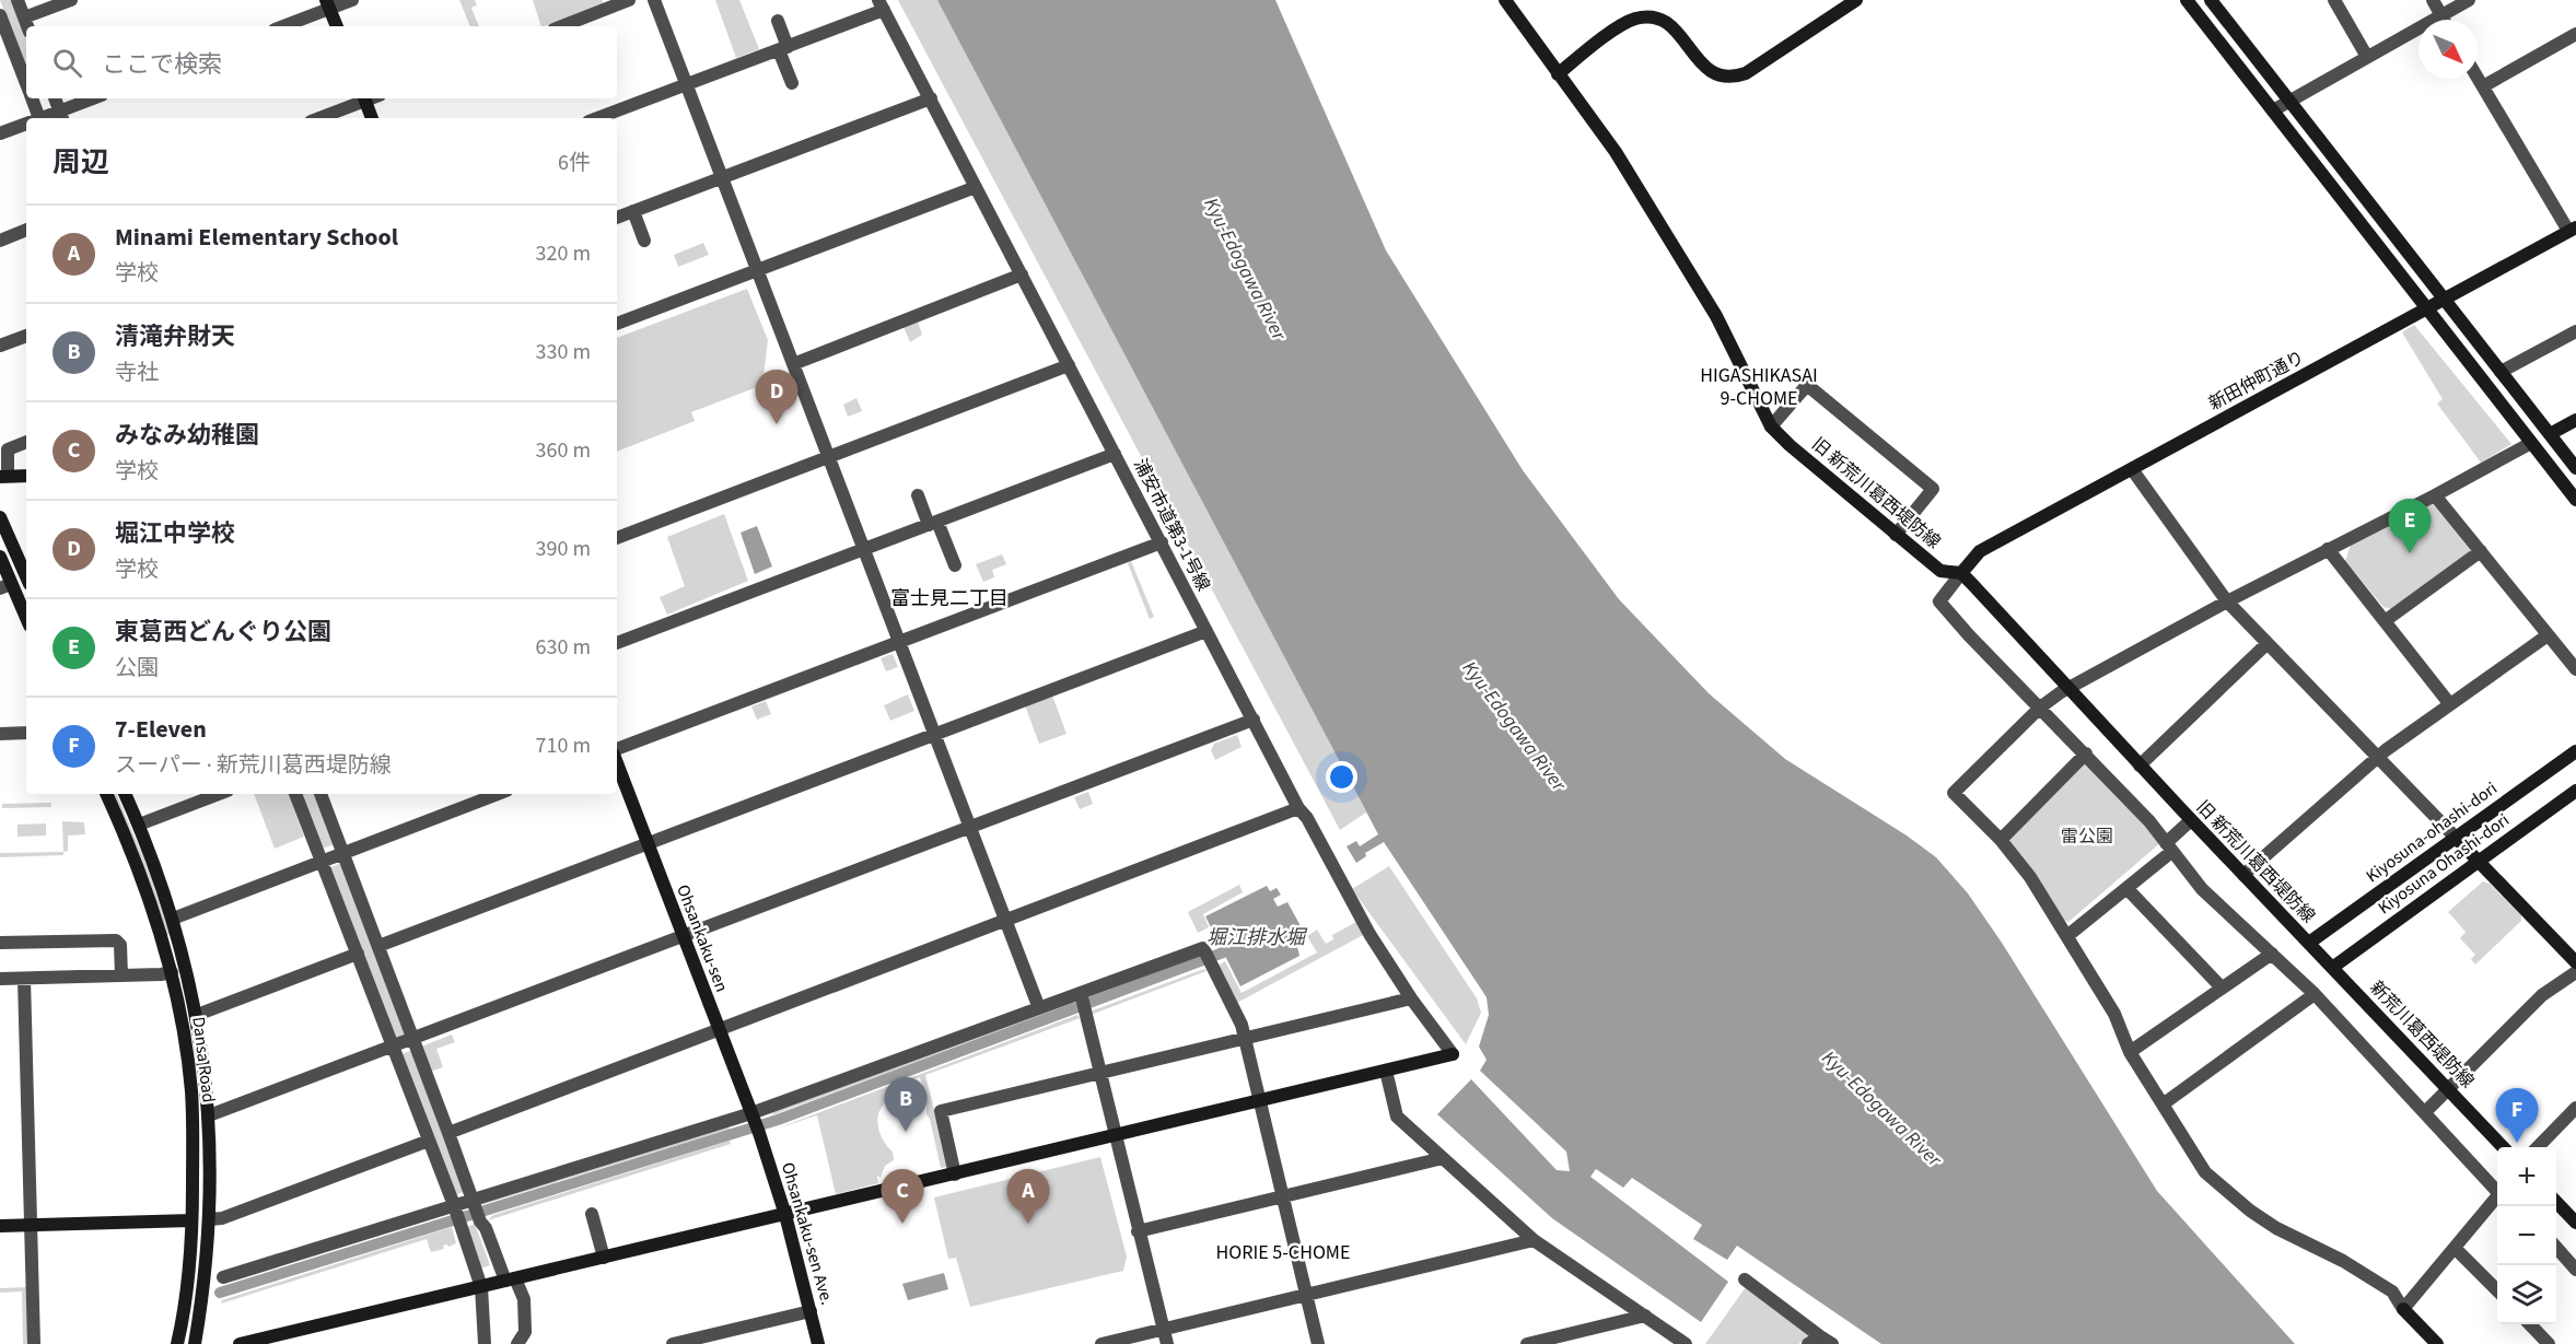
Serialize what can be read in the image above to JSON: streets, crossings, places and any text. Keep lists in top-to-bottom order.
{
  "streets": {
    "street": [
      "新田仲町通り",
      "旧 新荒川葛西堤防線",
      "浦安市道第3-1号線",
      "Kiyosuna-ohashi-dori",
      "Kiyosuna Ohashi-dori",
      "Ohsankaku-sen",
      "新荒川葛西堤防線",
      "Dansa Road",
      "Ohsankaku-sen Ave."
    ]
  },
  "crossings": [
    ["新田仲町通り", "旧 新荒川葛西堤防線"],
    ["旧 新荒川葛西堤防線", "Kiyosuna-ohashi-dori"],
    ["旧 新荒川葛西堤防線", "新荒川葛西堤防線"],
    ["Kiyosuna-ohashi-dori", "新荒川葛西堤防線"],
    ["Kiyosuna Ohashi-dori", "新荒川葛西堤防線"],
    ["Ohsankaku-sen", "Ohsankaku-sen Ave."]
  ],
  "districts": ["HIGASHIKASAI 9-CHOME", "富士見二丁目", "HORIE 5-CHOME"],
  "water": ["Kyu-Edogawa River", "堀江排水堀"],
  "parks": ["雷公園"],
  "north": "bottom right",
  "page": {
    "search": "ここで検索",
    "heading": ["周辺", "6件"],
    "list": [
      {
        "mark": "A",
        "name": "Minami Elementary School",
        "note": "学校",
        "value": "320 m"
      },
      {
        "mark": "B",
        "name": "清滝弁財天",
        "note": "寺社",
        "value": "330 m"
      },
      {
        "mark": "C",
        "name": "みなみ幼稚園",
        "note": "学校",
        "value": "360 m"
      },
      {
        "mark": "D",
        "name": "堀江中学校",
        "note": "学校",
        "value": "390 m"
      },
      {
        "mark": "E",
        "name": "東葛西どんぐり公園",
        "note": "公園",
        "value": "630 m"
      },
      {
        "mark": "F",
        "name": "7-Eleven",
        "note": "スーパー · 新荒川葛西堤防線",
        "value": "710 m"
      }
    ],
    "pins": [
      "D",
      "E",
      "B",
      "F",
      "A",
      "C"
    ],
    "map_buttons": ["+", "−"]
  }
}
